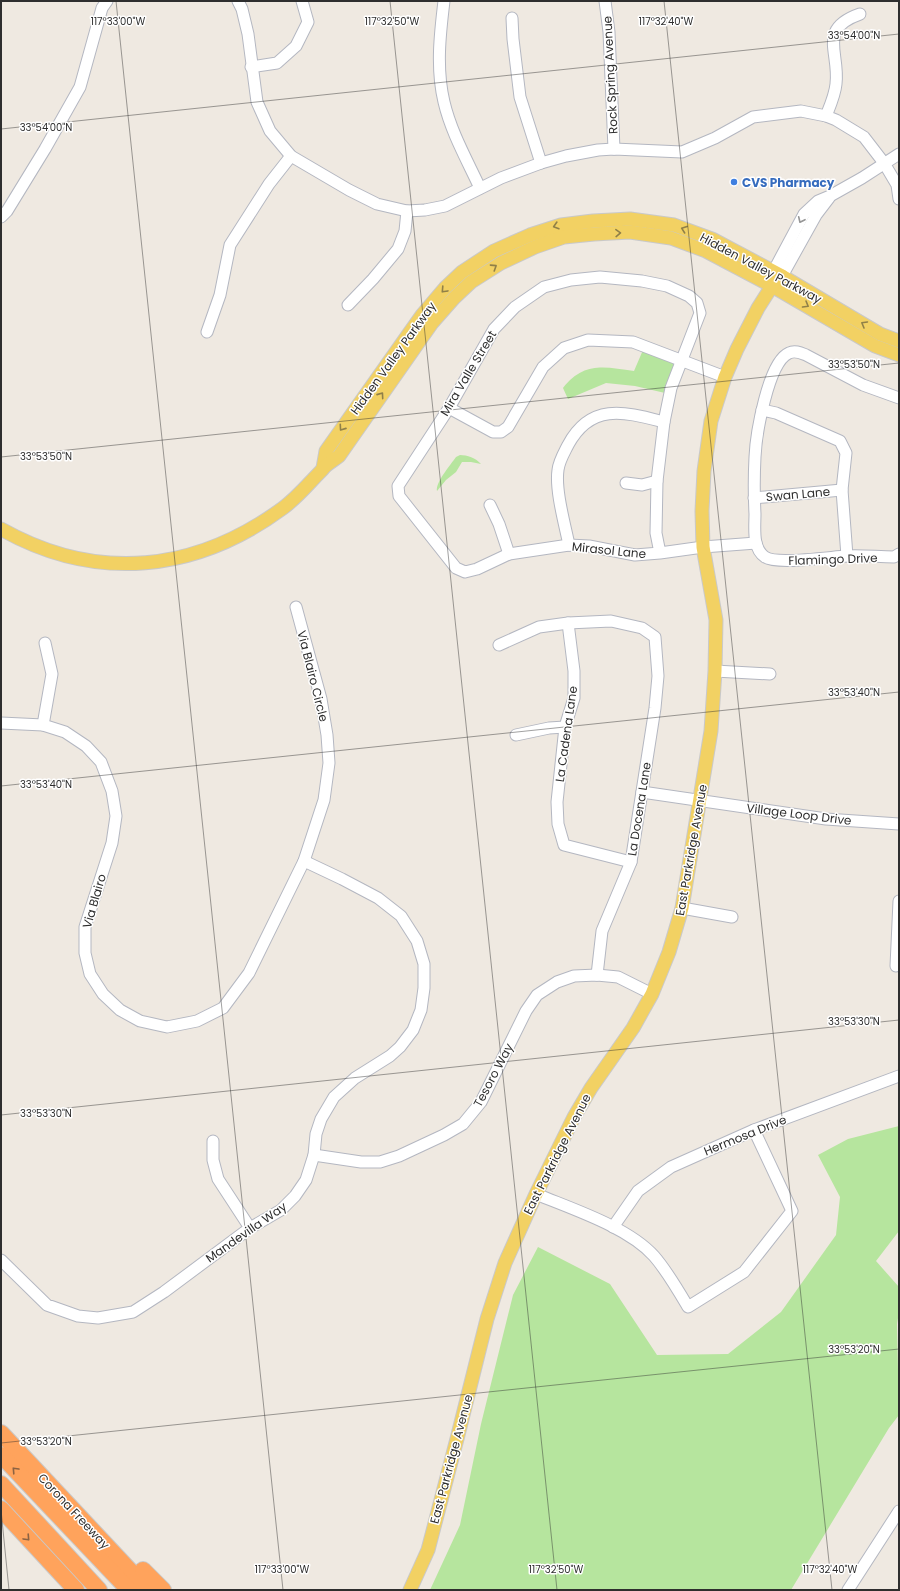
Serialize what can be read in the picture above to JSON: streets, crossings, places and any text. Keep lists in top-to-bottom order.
{
  "streets": {
    "highway": ["Corona Freeway"],
    "main road": ["Hidden Valley Parkway", "East Parkridge Avenue"],
    "street": [
      "Rock Spring Avenue",
      "Mira Valle Street",
      "Swan Lane",
      "Mirasol Lane",
      "Flamingo Drive",
      "Via Blairo Circle",
      "La Cadena Lane",
      "La Docena Lane",
      "Village Loop Drive",
      "Via Blairo",
      "Tesoro Way",
      "Hermosa Drive",
      "Mandevilla Way"
    ]
  },
  "crossings": [
    ["Hidden Valley Parkway", "East Parkridge Avenue"],
    ["Mira Valle Street", "Mirasol Lane"],
    ["Mirasol Lane", "Flamingo Drive"],
    ["Mirasol Lane", "East Parkridge Avenue"],
    ["Via Blairo Circle", "Via Blairo"],
    ["Via Blairo Circle", "Mandevilla Way"],
    ["La Cadena Lane", "La Docena Lane"],
    ["La Docena Lane", "Village Loop Drive"],
    ["La Docena Lane", "Tesoro Way"],
    ["Village Loop Drive", "East Parkridge Avenue"],
    ["East Parkridge Avenue", "Tesoro Way"],
    ["Via Blairo", "Mandevilla Way"],
    ["Tesoro Way", "Mandevilla Way"]
  ],
  "places": ["CVS Pharmacy"],
  "coordinates": [
    "117°33'00\"W",
    "117°32'50\"W",
    "117°32'40\"W",
    "33°54'00\"N",
    "33°53'50\"N",
    "33°53'40\"N",
    "33°53'30\"N",
    "33°53'20\"N"
  ]
}
